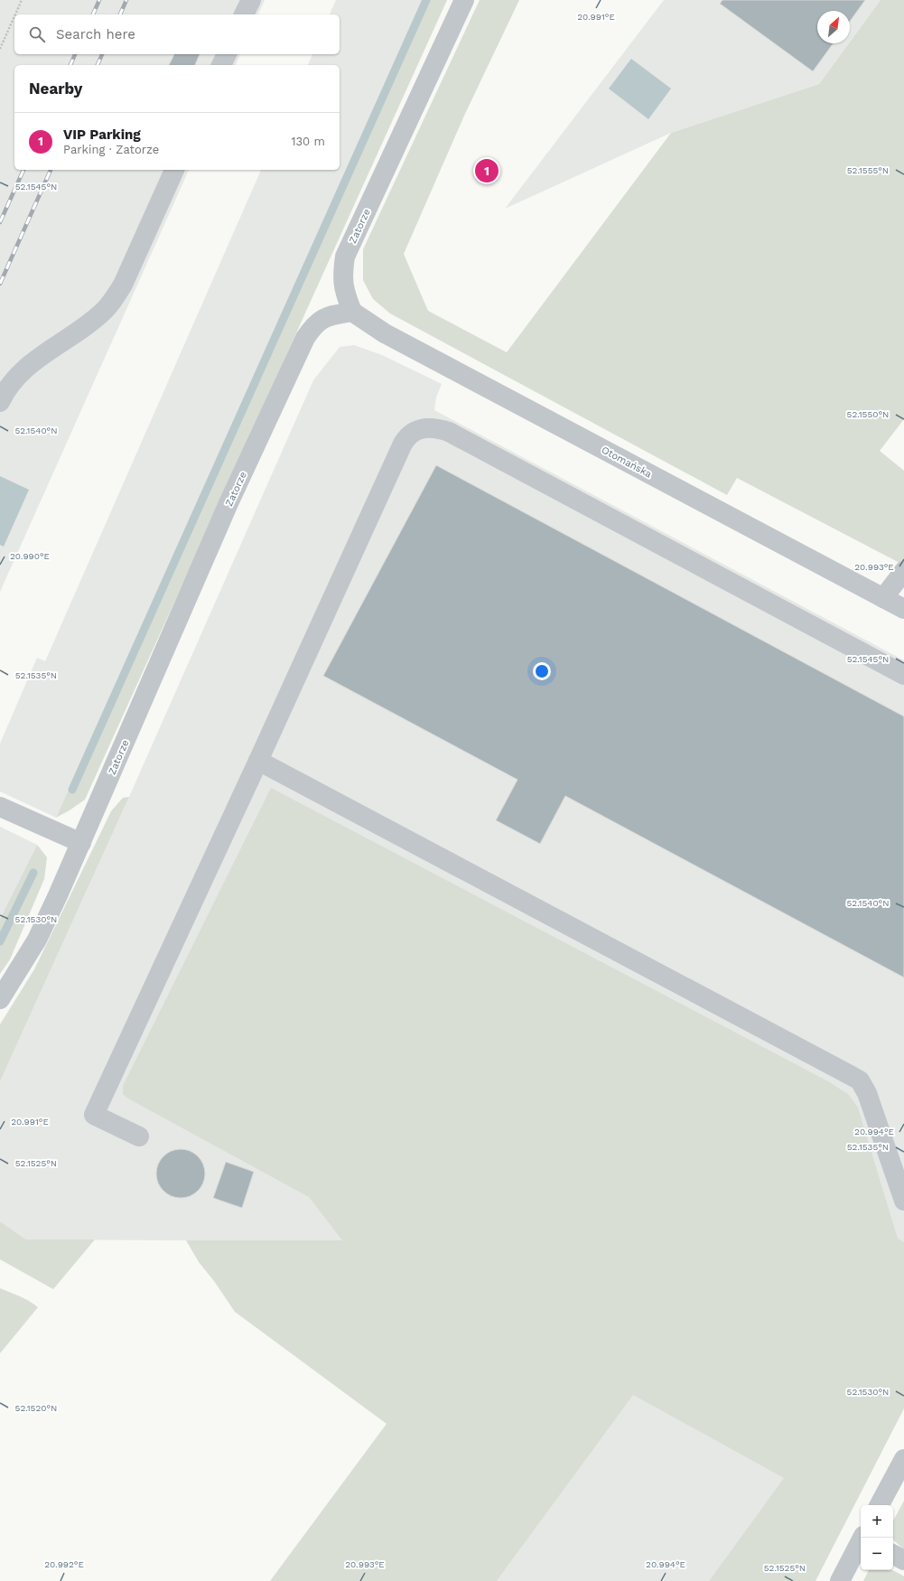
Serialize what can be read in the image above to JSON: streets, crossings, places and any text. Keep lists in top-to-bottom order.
{
  "streets": {
    "street": ["Zatorze", "Otomańska"]
  },
  "crossings": [
    ["Zatorze", "Otomańska"]
  ],
  "north": "top right",
  "page": {
    "search": "Search here",
    "heading": "Nearby",
    "list": [
      {
        "mark": "1",
        "name": "VIP Parking",
        "note": "Parking · Zatorze",
        "value": "130 m"
      }
    ],
    "pins": "1",
    "map_buttons": ["+", "−"]
  },
  "coordinates": [
    "20.991°E",
    "52.1555°N",
    "52.1545°N",
    "52.1550°N",
    "52.1540°N",
    "20.990°E",
    "20.993°E",
    "52.1535°N",
    "52.1530°N",
    "20.994°E",
    "52.1525°N",
    "52.1520°N",
    "20.992°E"
  ]
}
